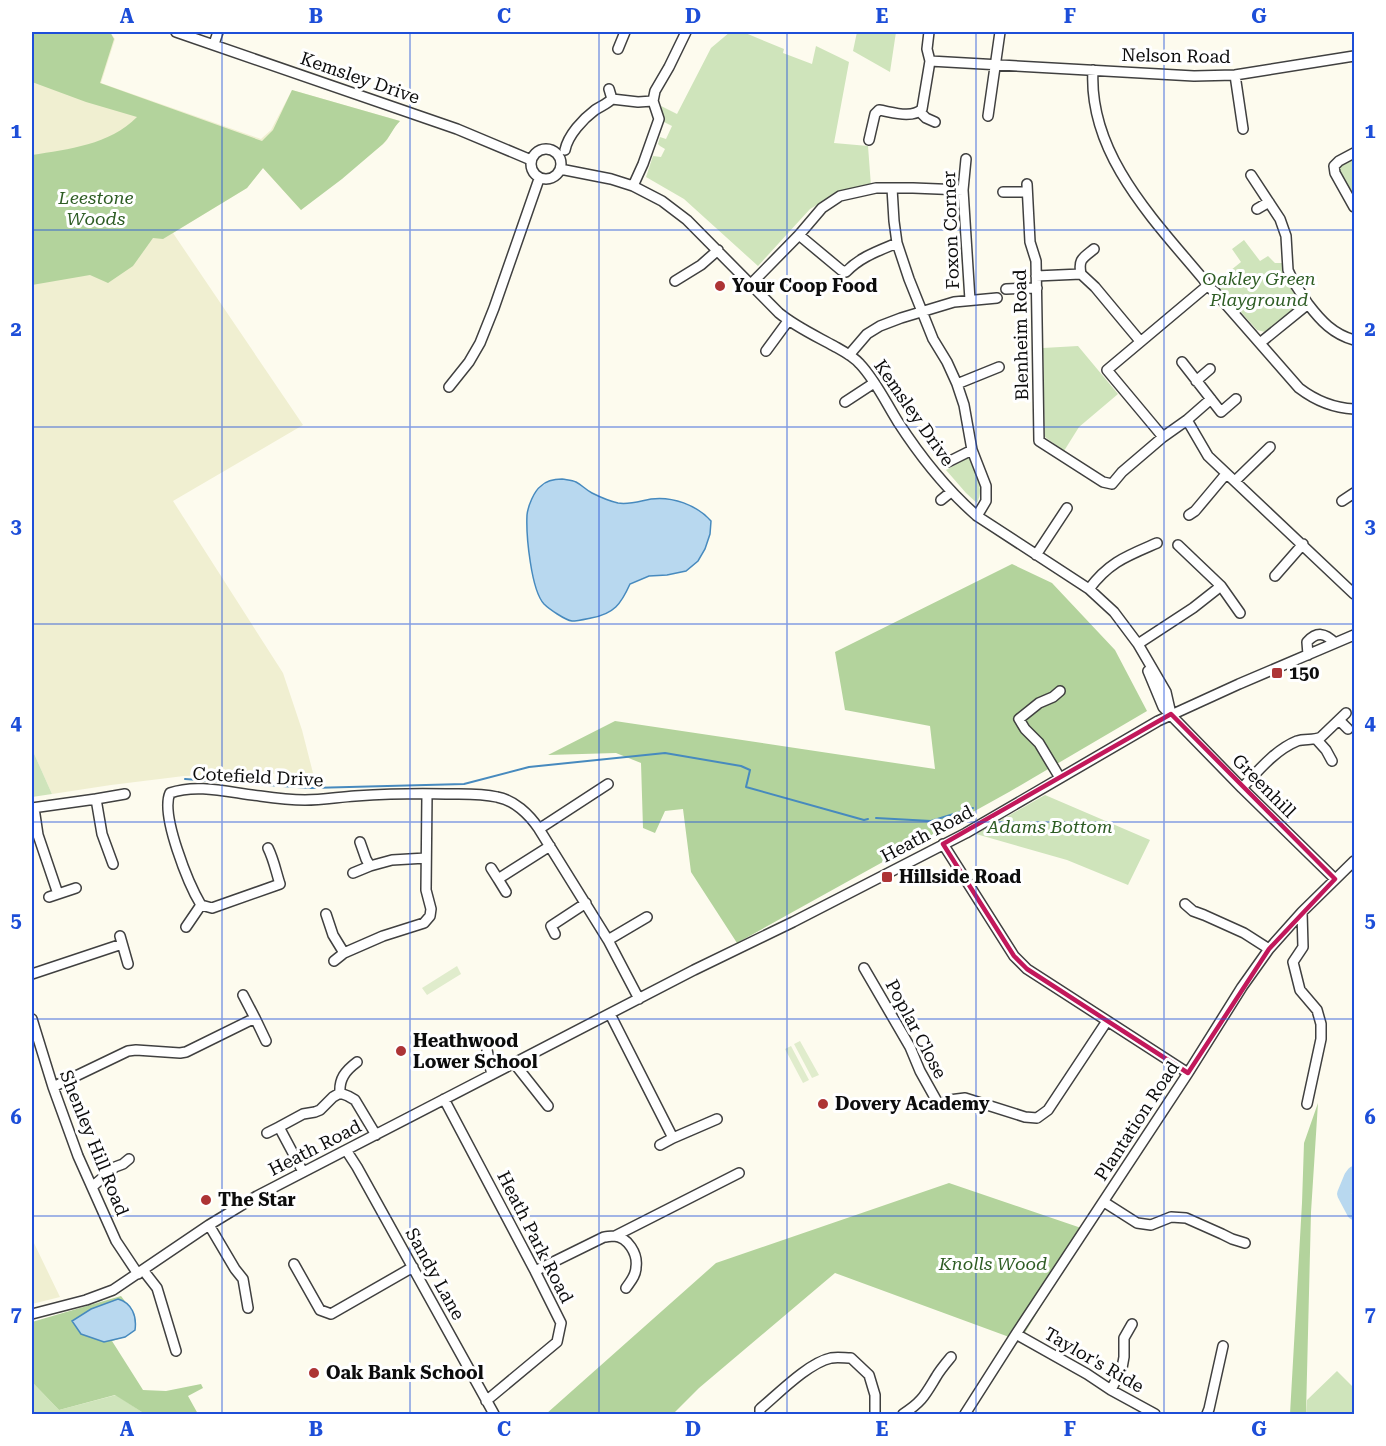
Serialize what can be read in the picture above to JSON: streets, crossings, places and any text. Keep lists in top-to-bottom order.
{
  "streets": {
    "street": [
      "Nelson Road",
      "Kemsley Drive",
      "Foxon Corner",
      "Blenheim Road",
      "Cotefield Drive",
      "Greenhill",
      "Heath Road",
      "Poplar Close",
      "Plantation Road",
      "Shenley Hill Road",
      "Heath Park Road",
      "Sandy Lane",
      "Taylor's Ride"
    ]
  },
  "crossings": [
    ["Kemsley Drive", "Greenhill"],
    ["Kemsley Drive", "Heath Road"],
    ["Cotefield Drive", "Heath Road"],
    ["Greenhill", "Heath Road"],
    ["Greenhill", "Plantation Road"],
    ["Heath Road", "Shenley Hill Road"],
    ["Heath Road", "Heath Park Road"],
    ["Heath Road", "Sandy Lane"],
    ["Plantation Road", "Taylor's Ride"],
    ["Heath Park Road", "Sandy Lane"]
  ],
  "parks": [
    "Leestone Woods",
    "Oakley Green Playground",
    "Adams Bottom",
    "Knolls Wood"
  ],
  "places": {
    "other": [
      "Your Coop Food",
      "Heathwood Lower School",
      "Dovery Academy",
      "The Star",
      "Oak Bank School"
    ],
    "transit": ["150", "Hillside Road"]
  },
  "grid": {
    "columns": [
      "A",
      "B",
      "C",
      "D",
      "E",
      "F",
      "G"
    ],
    "rows": [
      "1",
      "2",
      "3",
      "4",
      "5",
      "6",
      "7"
    ]
  }
}
